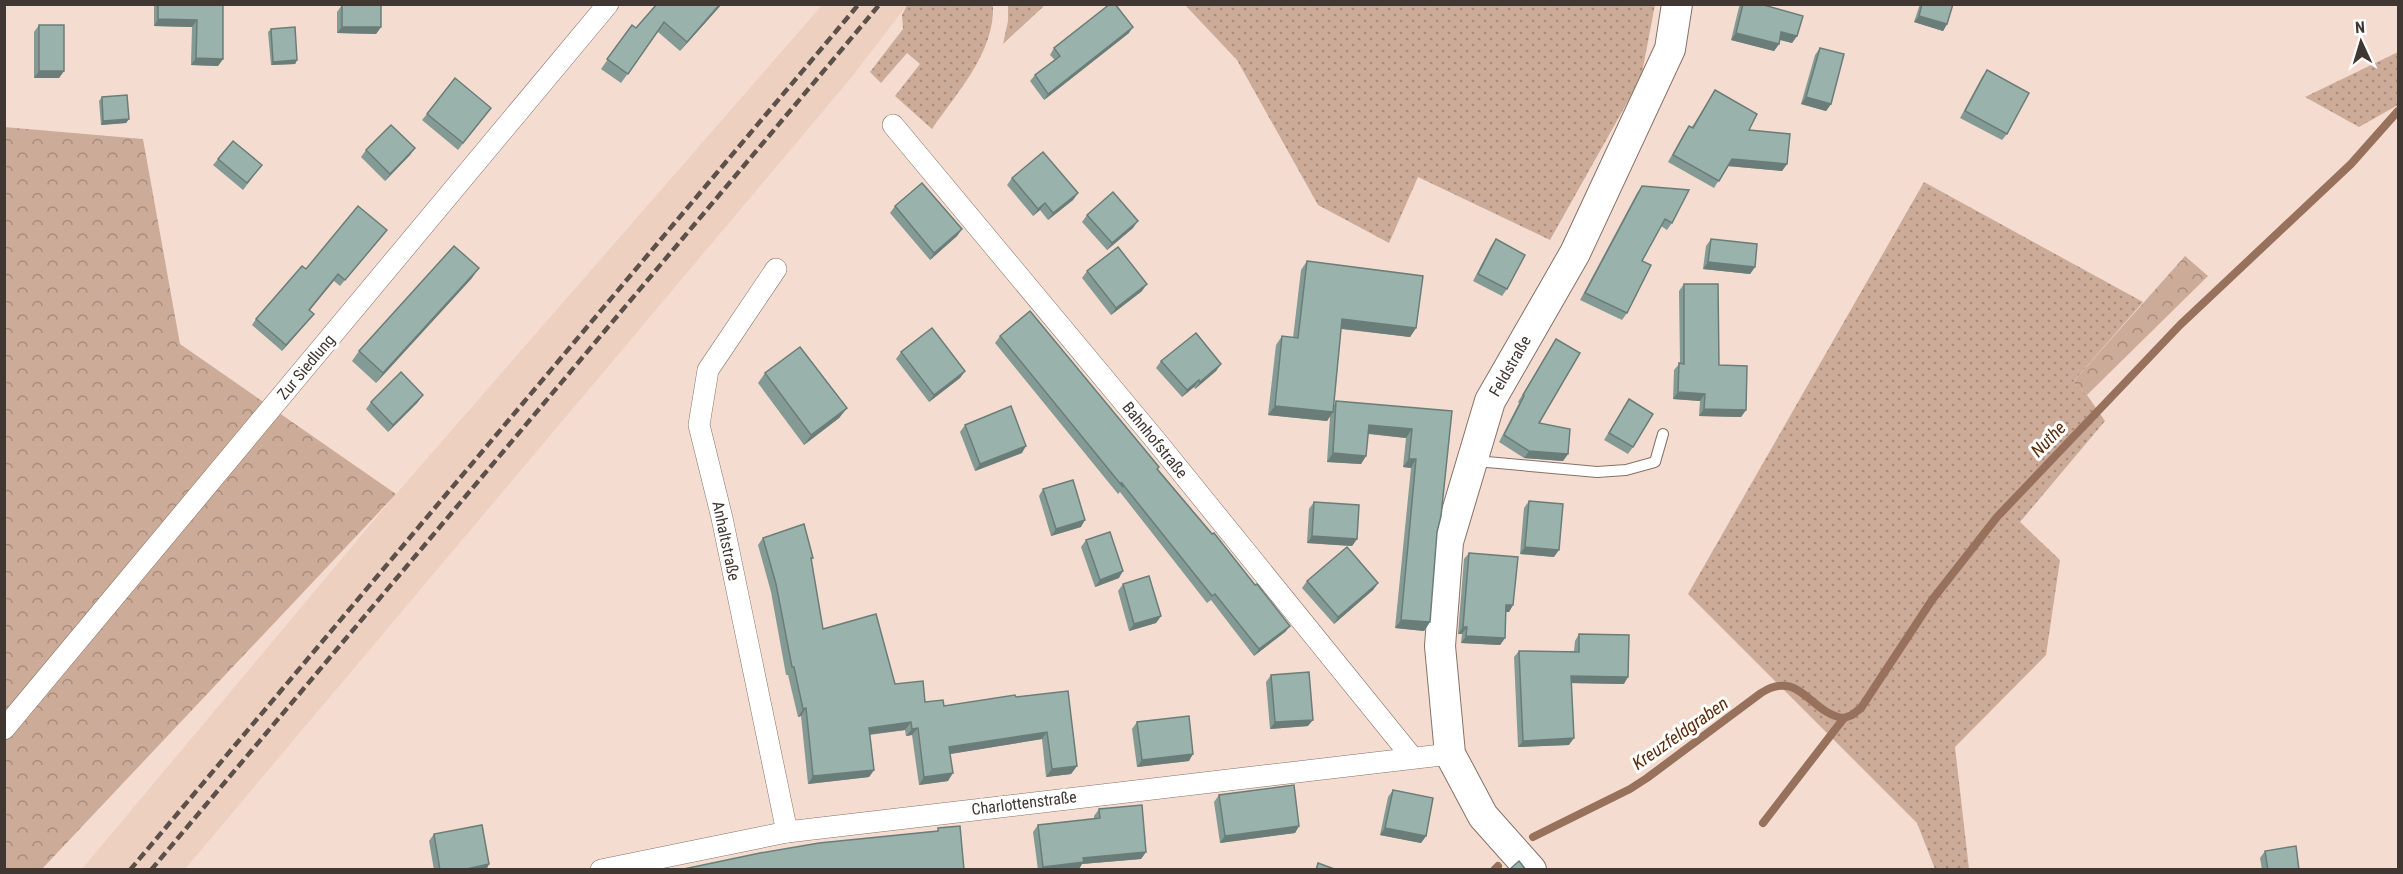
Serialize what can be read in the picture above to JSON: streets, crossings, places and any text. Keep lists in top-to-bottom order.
{
  "streets": {
    "street": [
      "Feldstraße",
      "Zur Siedlung",
      "Bahnhofstraße",
      "Anhaltstraße",
      "Charlottenstraße"
    ]
  },
  "crossings": [
    ["Feldstraße", "Charlottenstraße"],
    ["Bahnhofstraße", "Charlottenstraße"],
    ["Anhaltstraße", "Charlottenstraße"]
  ],
  "water": ["Nuthe", "Kreuzfeldgraben"],
  "north": "top"
}
